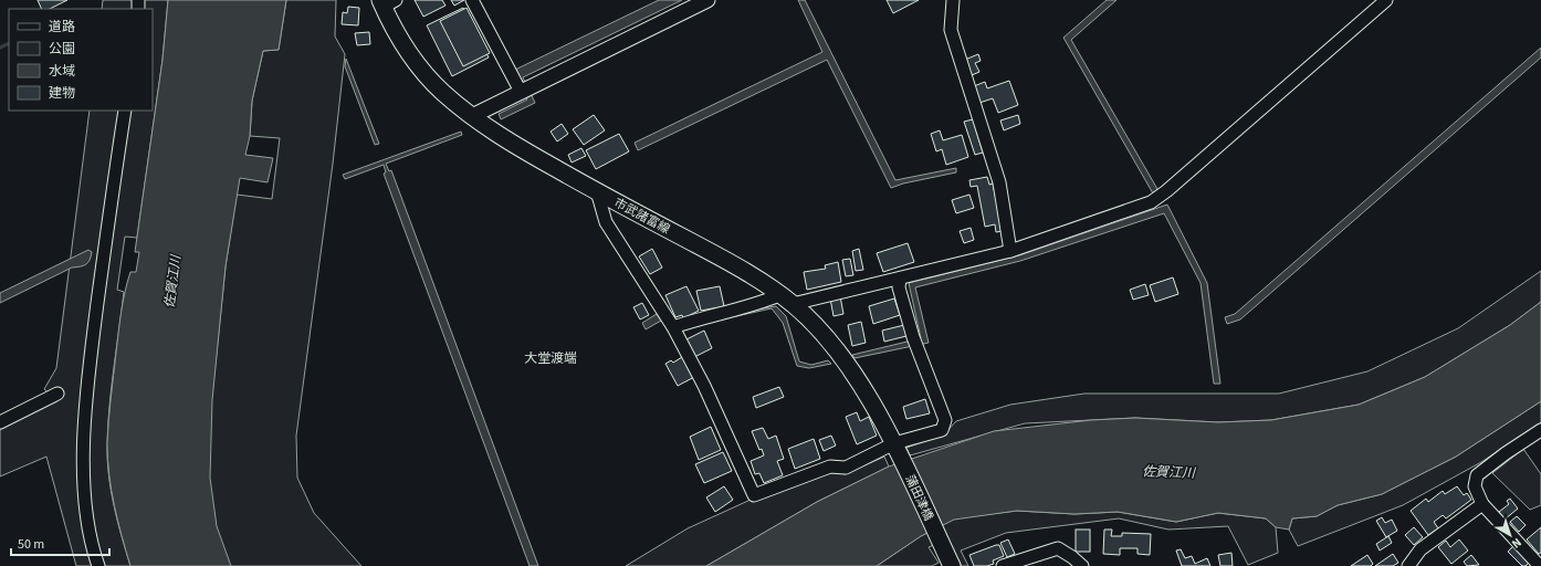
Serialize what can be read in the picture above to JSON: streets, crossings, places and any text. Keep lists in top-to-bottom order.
{
  "streets": {
    "main road": ["市武諸富線", "蒲田津橋"]
  },
  "crossings": [
    ["市武諸富線", "蒲田津橋"]
  ],
  "districts": ["大堂渡端"],
  "water": ["佐賀江川"],
  "legend": [
    "道路",
    "公園",
    "水域",
    "建物"
  ],
  "scale_bar": "50 m",
  "north": "bottom right"
}
